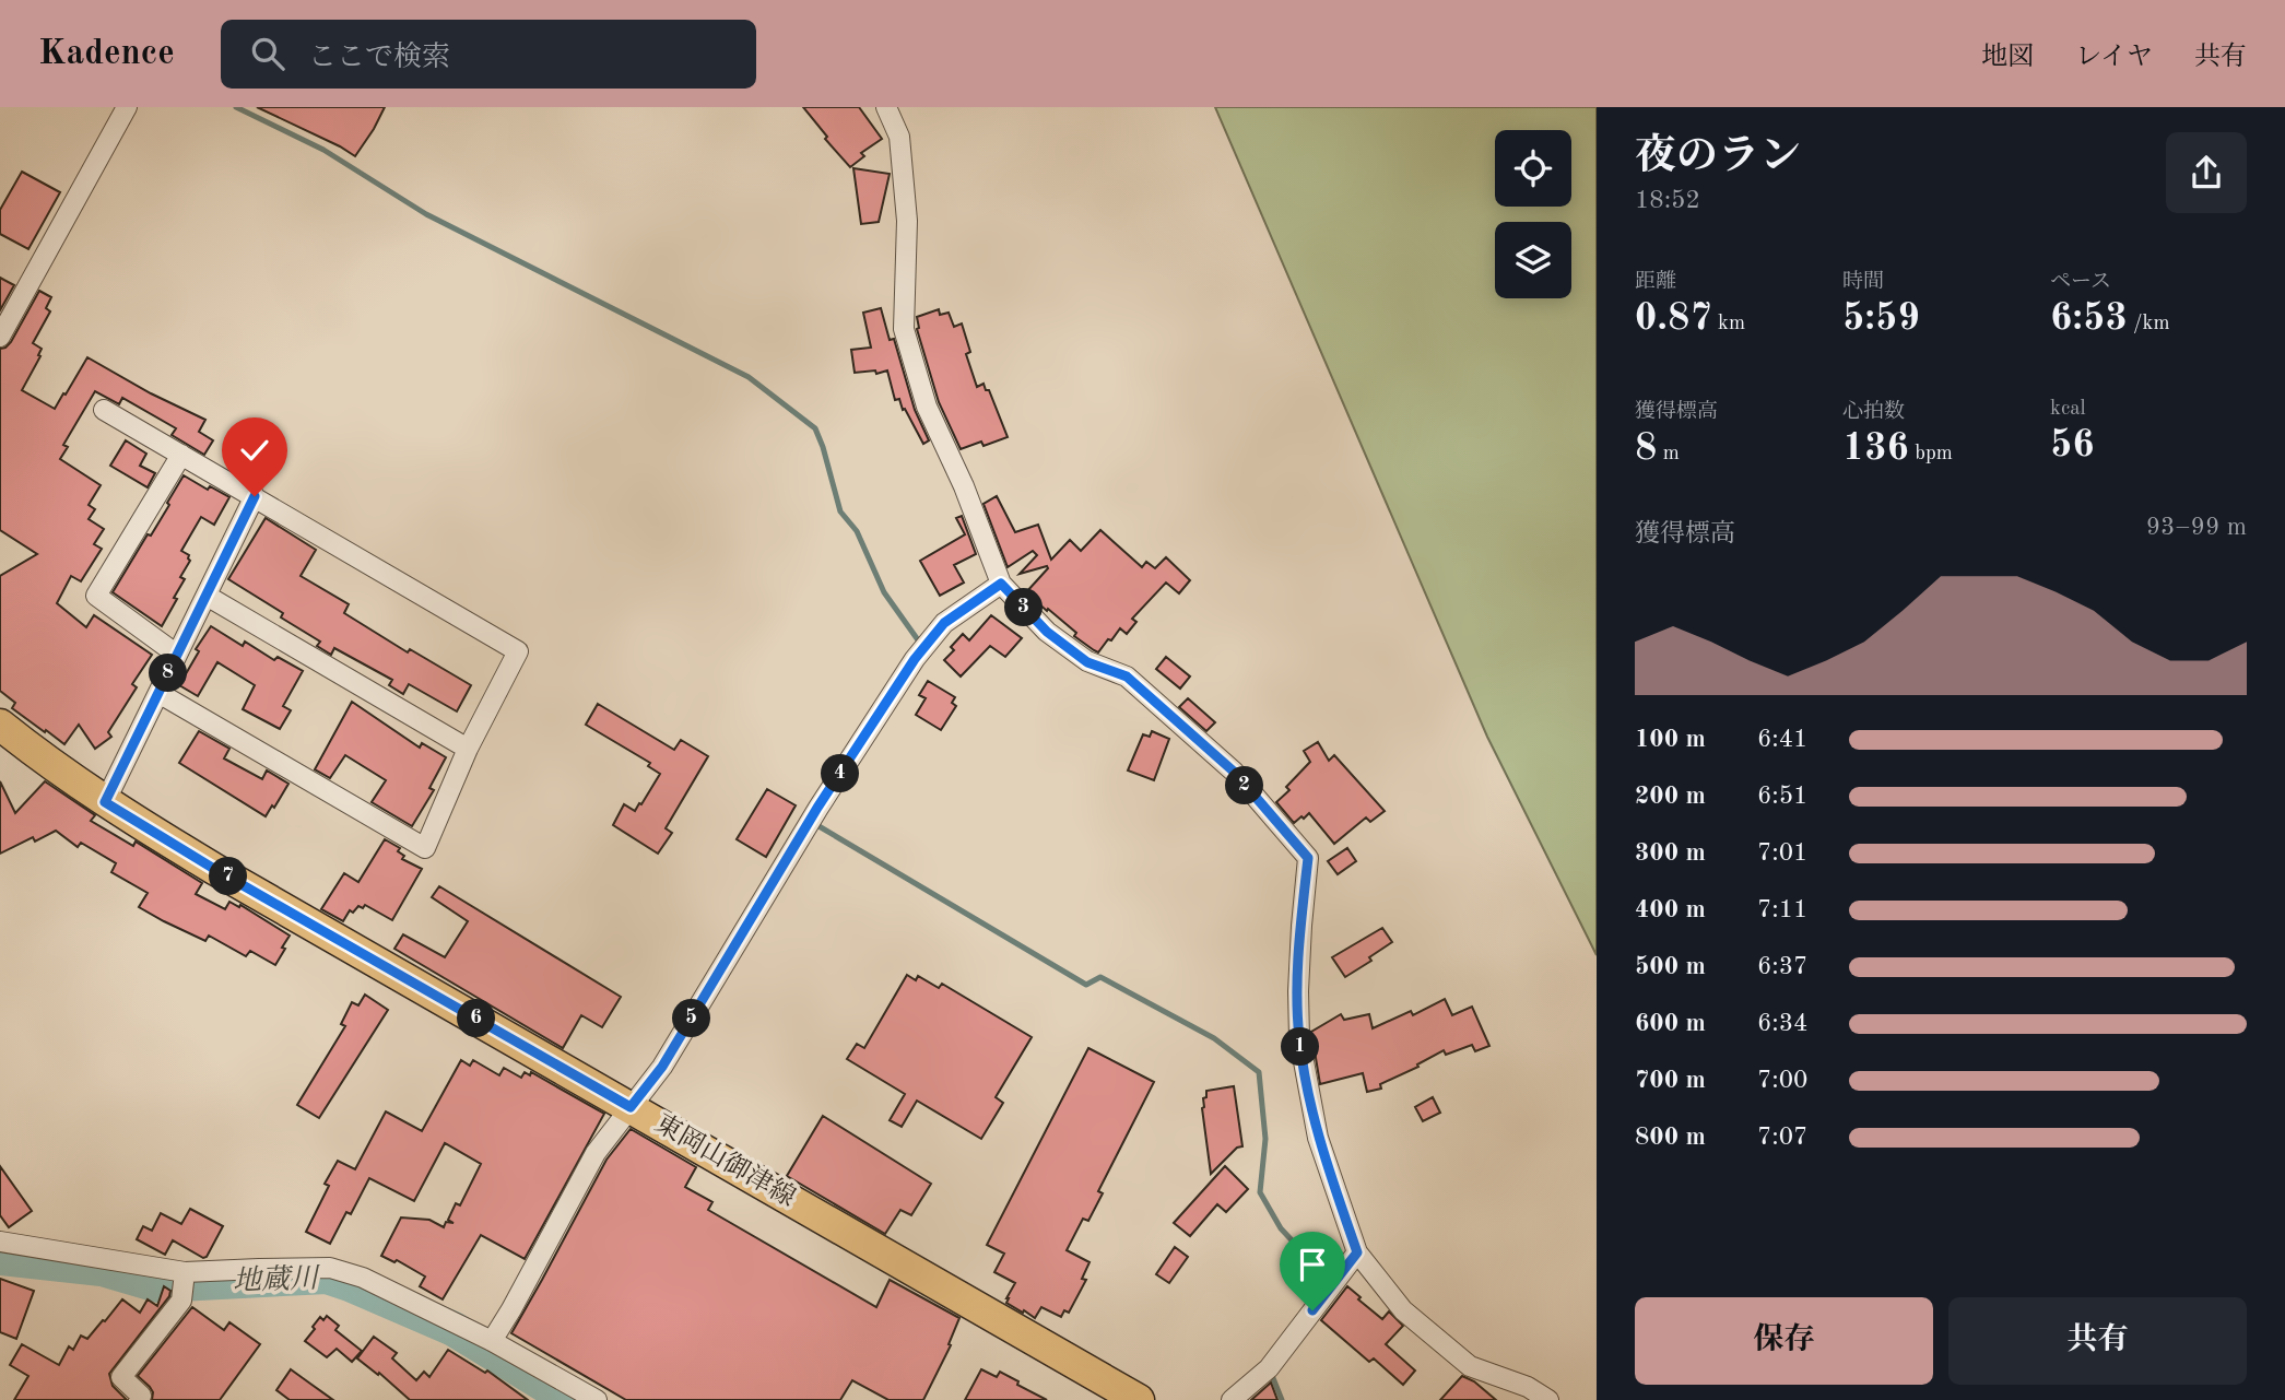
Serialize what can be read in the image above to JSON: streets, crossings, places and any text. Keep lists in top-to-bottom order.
{
  "streets": {
    "main road": ["東岡山御津線"]
  },
  "water": ["地蔵川"],
  "page": {
    "header": "Kadence",
    "search": "ここで検索",
    "nav": ["地図", "レイヤ", "共有"],
    "heading": ["夜のラン", "18:52"],
    "stats": [
      ["距離", "0.87 km"],
      ["時間", "5:59"],
      ["ペース", "6:53 /km"],
      ["獲得標高", "8 m"],
      ["心拍数", "136 bpm"],
      ["kcal", "56"]
    ],
    "chart": ["獲得標高", "93–99 m"],
    "pins": [
      "3",
      "8",
      "4",
      "2",
      "7",
      "5",
      "6",
      "1"
    ],
    "list": [
      {
        "name": "100 m",
        "note": "6:41"
      },
      {
        "name": "200 m",
        "note": "6:51"
      },
      {
        "name": "300 m",
        "note": "7:01"
      },
      {
        "name": "400 m",
        "note": "7:11"
      },
      {
        "name": "500 m",
        "note": "6:37"
      },
      {
        "name": "600 m",
        "note": "6:34"
      },
      {
        "name": "700 m",
        "note": "7:00"
      },
      {
        "name": "800 m",
        "note": "7:07"
      }
    ],
    "buttons": ["保存", "共有"]
  }
}
